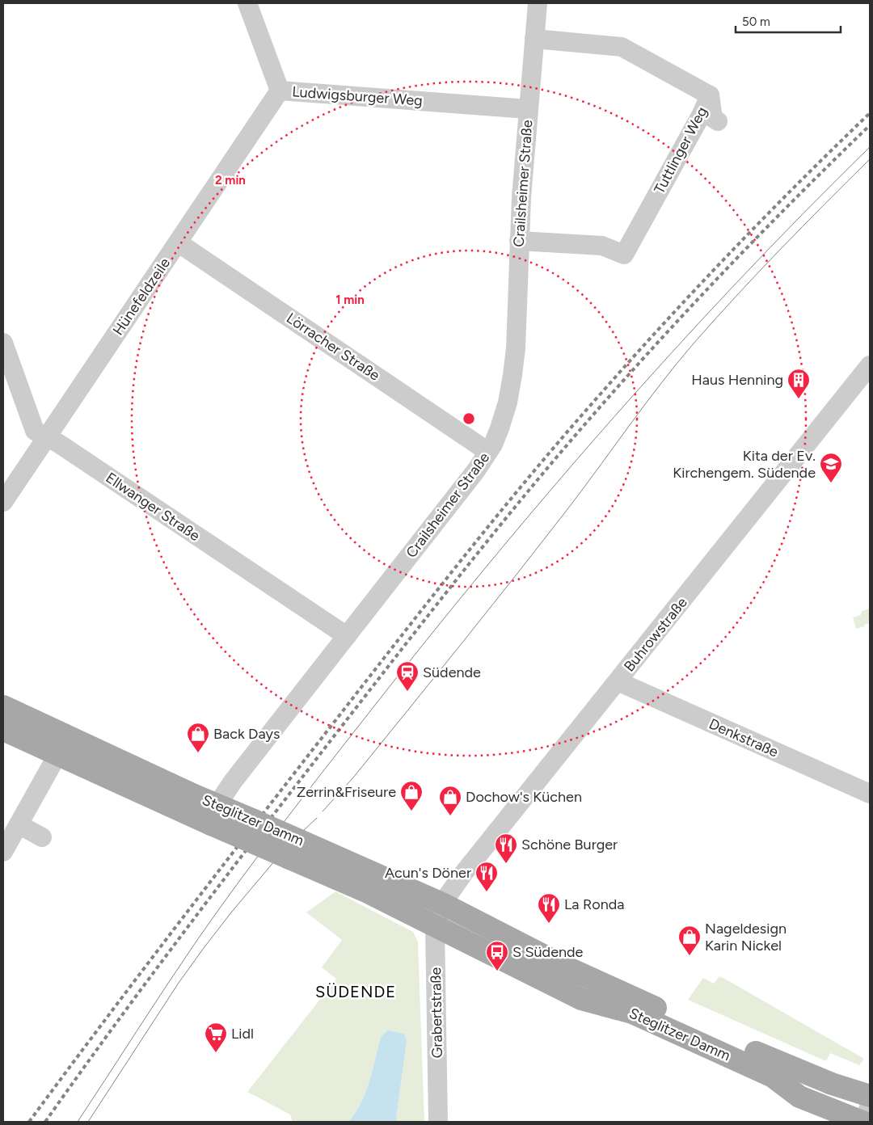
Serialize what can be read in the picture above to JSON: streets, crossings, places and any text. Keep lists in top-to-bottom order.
{
  "streets": {
    "main road": ["Steglitzer Damm"],
    "street": [
      "Ludwigsburger Weg",
      "Tuttlinger Weg",
      "Crailsheimer Straße",
      "Hünefeldzeile",
      "Lörracher Straße",
      "Ellwanger Straße",
      "Buhrowstraße",
      "Denkstraße",
      "Grabertstraße"
    ]
  },
  "crossings": [
    ["Ludwigsburger Weg", "Crailsheimer Straße"],
    ["Ludwigsburger Weg", "Hünefeldzeile"],
    ["Tuttlinger Weg", "Crailsheimer Straße"],
    ["Crailsheimer Straße", "Lörracher Straße"],
    ["Crailsheimer Straße", "Ellwanger Straße"],
    ["Crailsheimer Straße", "Steglitzer Damm"],
    ["Hünefeldzeile", "Lörracher Straße"],
    ["Hünefeldzeile", "Ellwanger Straße"],
    ["Buhrowstraße", "Denkstraße"],
    ["Buhrowstraße", "Steglitzer Damm"],
    ["Buhrowstraße", "Grabertstraße"],
    ["Steglitzer Damm", "Grabertstraße"]
  ],
  "districts": ["SÜDENDE"],
  "places": {
    "building": ["Haus Henning"],
    "school or university": ["Kita der Ev. Kirchengem. Südende"],
    "station": ["Südende"],
    "shop": [
      "Back Days",
      "Zerrin&Friseure",
      "Dochow's Küchen",
      "Nageldesign Karin Nickel"
    ],
    "restaurant": ["Schöne Burger", "Acun's Döner", "La Ronda"],
    "bus stop": ["S Südende"],
    "supermarket": ["Lidl"]
  },
  "scale_bar": "50 m",
  "rings": ["2 min", "1 min"]
}
